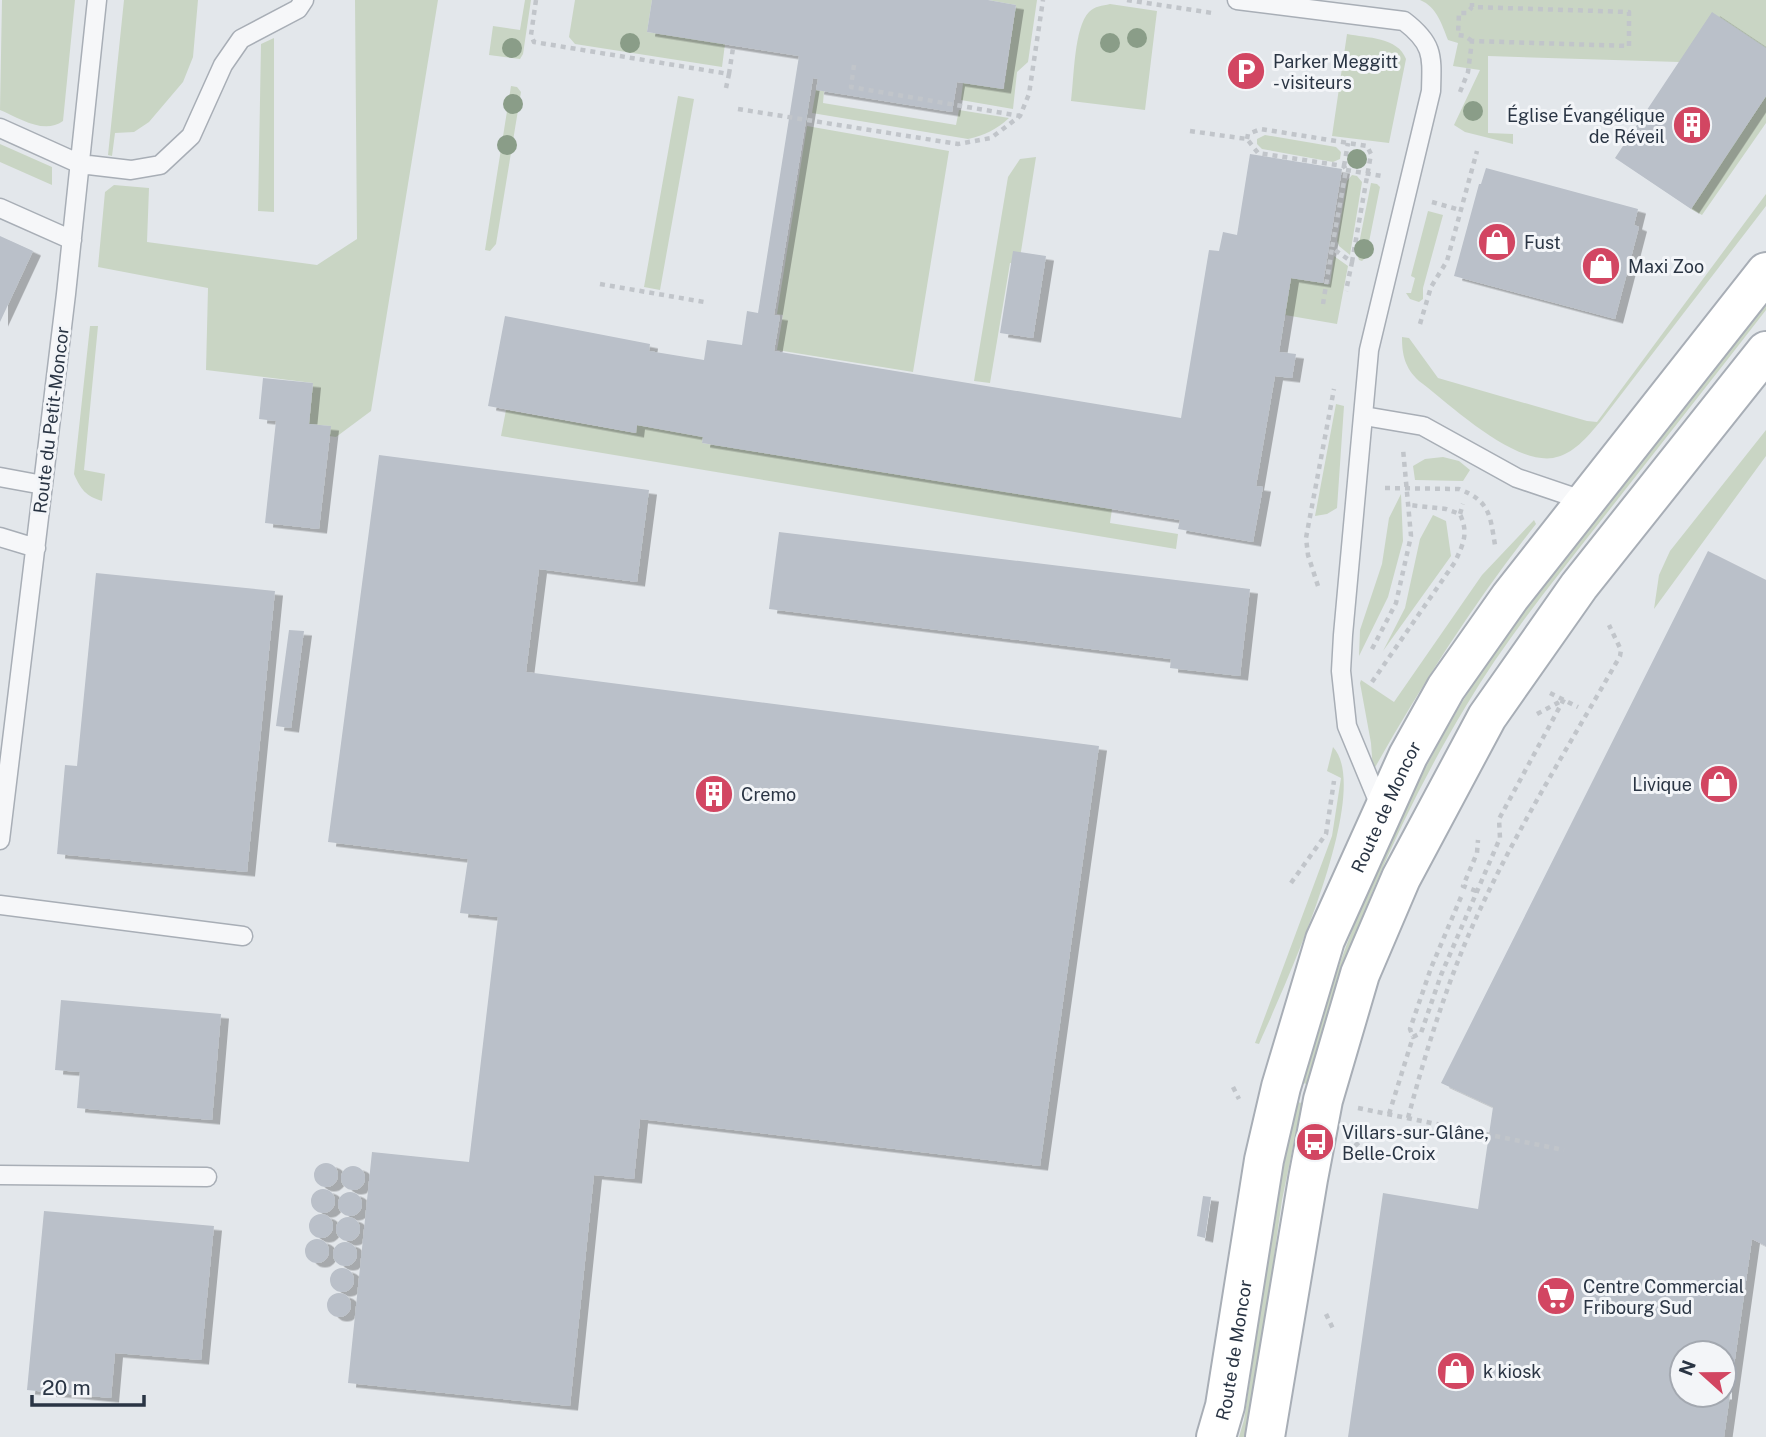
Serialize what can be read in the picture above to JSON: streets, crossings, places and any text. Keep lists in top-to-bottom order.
{
  "streets": {
    "main road": ["Route de Moncor"],
    "lane": ["Route du Petit-Moncor"]
  },
  "places": {
    "parking": ["Parker Meggitt - visiteurs"],
    "building": ["Église Évangélique de Réveil", "Cremo"],
    "shop": [
      "Fust",
      "Maxi Zoo",
      "Livique",
      "k kiosk"
    ],
    "bus stop": ["Villars-sur-Glâne, Belle-Croix"],
    "supermarket": ["Centre Commercial Fribourg Sud"]
  },
  "scale_bar": "20 m",
  "north": "left"
}
